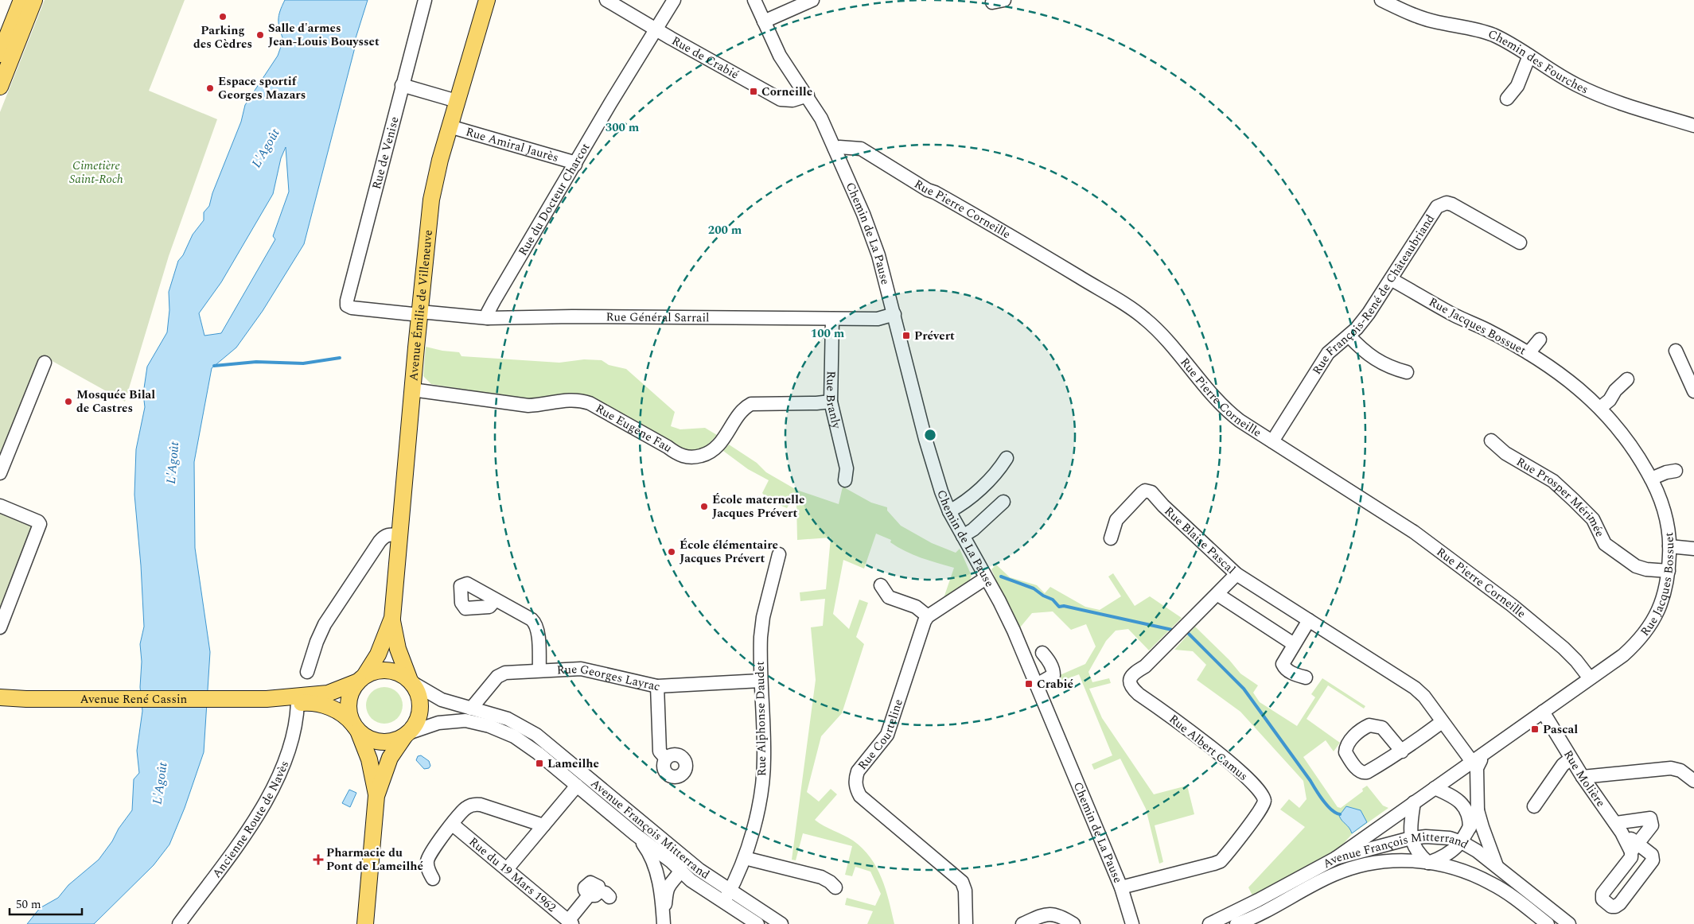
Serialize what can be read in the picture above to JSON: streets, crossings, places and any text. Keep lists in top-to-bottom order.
{
  "streets": {
    "main road": ["Avenue Émilie de Villeneuve", "Avenue René Cassin"],
    "street": [
      "Rue de Crabié",
      "Chemin des Fourches",
      "Rue Amiral Jaurès",
      "Rue de Venise",
      "Rue du Docteur Charcot",
      "Rue Pierre Corneille",
      "Chemin de La Pause",
      "Rue François-René de Châteaubriand",
      "Rue Général Sarrail",
      "Rue Jacques Bossuet",
      "Rue Branly",
      "Rue Eugène Fau",
      "Rue Prosper Mérimée",
      "Rue Blaise Pascal",
      "Rue Georges Layrac",
      "Rue Alphonse Daudet",
      "Rue Courteline",
      "Rue Albert Camus",
      "Rue Molière",
      "Ancienne Route de Navès",
      "Avenue François Mitterrand",
      "Rue du 19 Mars 1962"
    ]
  },
  "crossings": [
    ["Rue de Crabié", "Rue du Docteur Charcot"],
    ["Rue de Crabié", "Chemin de La Pause"],
    ["Rue Amiral Jaurès", "Rue du Docteur Charcot"],
    ["Rue Amiral Jaurès", "Avenue Émilie de Villeneuve"],
    ["Rue de Venise", "Rue Général Sarrail"],
    ["Rue du Docteur Charcot", "Rue Général Sarrail"],
    ["Rue Pierre Corneille", "Chemin de La Pause"],
    ["Rue Pierre Corneille", "Rue François-René de Châteaubriand"],
    ["Rue Pierre Corneille", "Rue Jacques Bossuet"],
    ["Chemin de La Pause", "Rue Général Sarrail"],
    ["Chemin de La Pause", "Rue Courteline"],
    ["Chemin de La Pause", "Rue Albert Camus"],
    ["Rue François-René de Châteaubriand", "Rue Jacques Bossuet"],
    ["Avenue Émilie de Villeneuve", "Rue Général Sarrail"],
    ["Avenue Émilie de Villeneuve", "Rue Eugène Fau"],
    ["Avenue Émilie de Villeneuve", "Avenue René Cassin"],
    ["Avenue Émilie de Villeneuve", "Avenue François Mitterrand"],
    ["Rue Général Sarrail", "Rue Branly"],
    ["Rue Jacques Bossuet", "Rue Prosper Mérimée"],
    ["Rue Jacques Bossuet", "Rue Blaise Pascal"],
    ["Rue Jacques Bossuet", "Rue Molière"],
    ["Rue Jacques Bossuet", "Avenue François Mitterrand"],
    ["Rue Branly", "Rue Eugène Fau"],
    ["Rue Blaise Pascal", "Rue Albert Camus"],
    ["Rue Georges Layrac", "Rue Alphonse Daudet"],
    ["Rue Georges Layrac", "Avenue François Mitterrand"],
    ["Avenue René Cassin", "Ancienne Route de Navès"],
    ["Avenue René Cassin", "Avenue François Mitterrand"],
    ["Rue Alphonse Daudet", "Avenue François Mitterrand"]
  ],
  "water": ["L'Agoût"],
  "parks": ["Cimetière Saint-Roch"],
  "places": {
    "other": [
      "Parking des Cèdres",
      "Salle d'armes Jean-Louis Bouysset",
      "Espace sportif Georges Mazars",
      "Mosquée Bilal de Castres",
      "École maternelle Jacques Prévert",
      "École élémentaire Jacques Prévert"
    ],
    "transit": [
      "Corneille",
      "Prévert",
      "Crabié",
      "Pascal",
      "Lameilhe"
    ],
    "health": ["Pharmacie du Pont de Lameilhé"]
  },
  "scale_bar": "50 m",
  "rings": ["300 m", "200 m", "100 m"]
}
